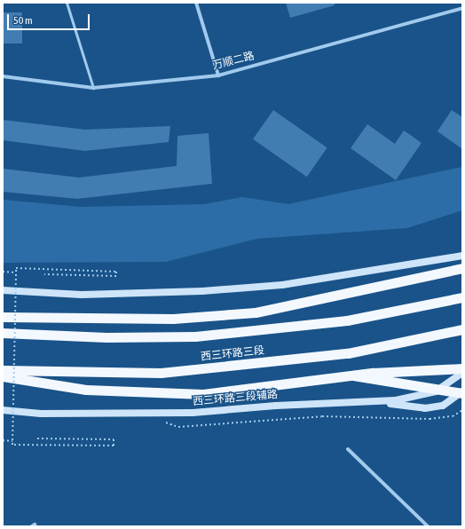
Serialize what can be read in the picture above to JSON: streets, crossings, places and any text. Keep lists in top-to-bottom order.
{
  "streets": {
    "highway": ["西三环路三段"],
    "main road": ["西三环路三段辅路"],
    "street": ["万顺二路"]
  },
  "scale_bar": "50 m"
}
